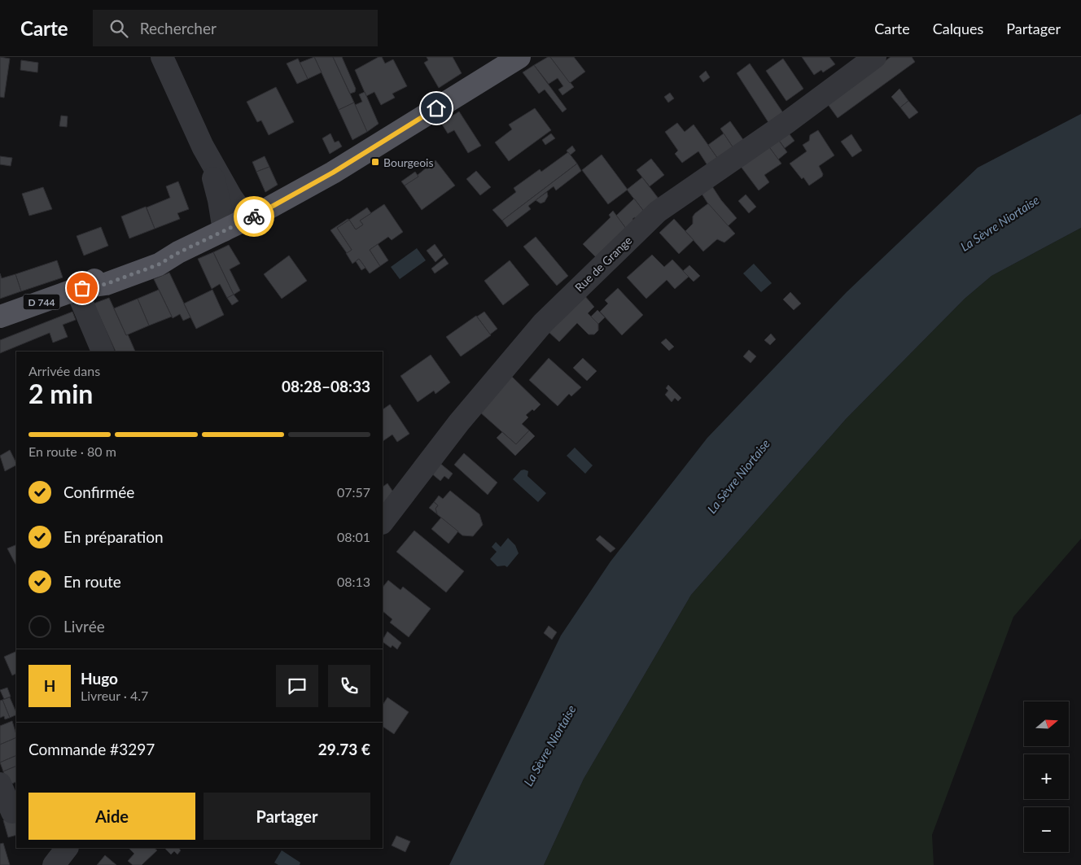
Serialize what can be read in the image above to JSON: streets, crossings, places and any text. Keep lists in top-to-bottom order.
{
  "streets": {
    "main road": ["D 744"],
    "street": ["Rue de Grange"]
  },
  "water": ["La Sèvre Niortaise"],
  "places": {
    "transit": ["Bourgeois"]
  },
  "north": "right",
  "page": {
    "header": "Carte",
    "search": "Rechercher",
    "nav": ["Carte", "Calques", "Partager"],
    "heading": ["2 min", "Arrivée dans", "08:28–08:33"],
    "panel": [
      "Hugo",
      "Livreur · 4.7",
      "Commande #3297",
      "29.73 €"
    ],
    "bar": "En route · 80 m",
    "list": [
      ["Confirmée", "07:57"],
      ["En préparation", "08:01"],
      ["En route", "08:13"],
      "Livrée"
    ],
    "round": "H",
    "map_buttons": ["+", "−"],
    "buttons": ["Aide", "Partager"]
  }
}
